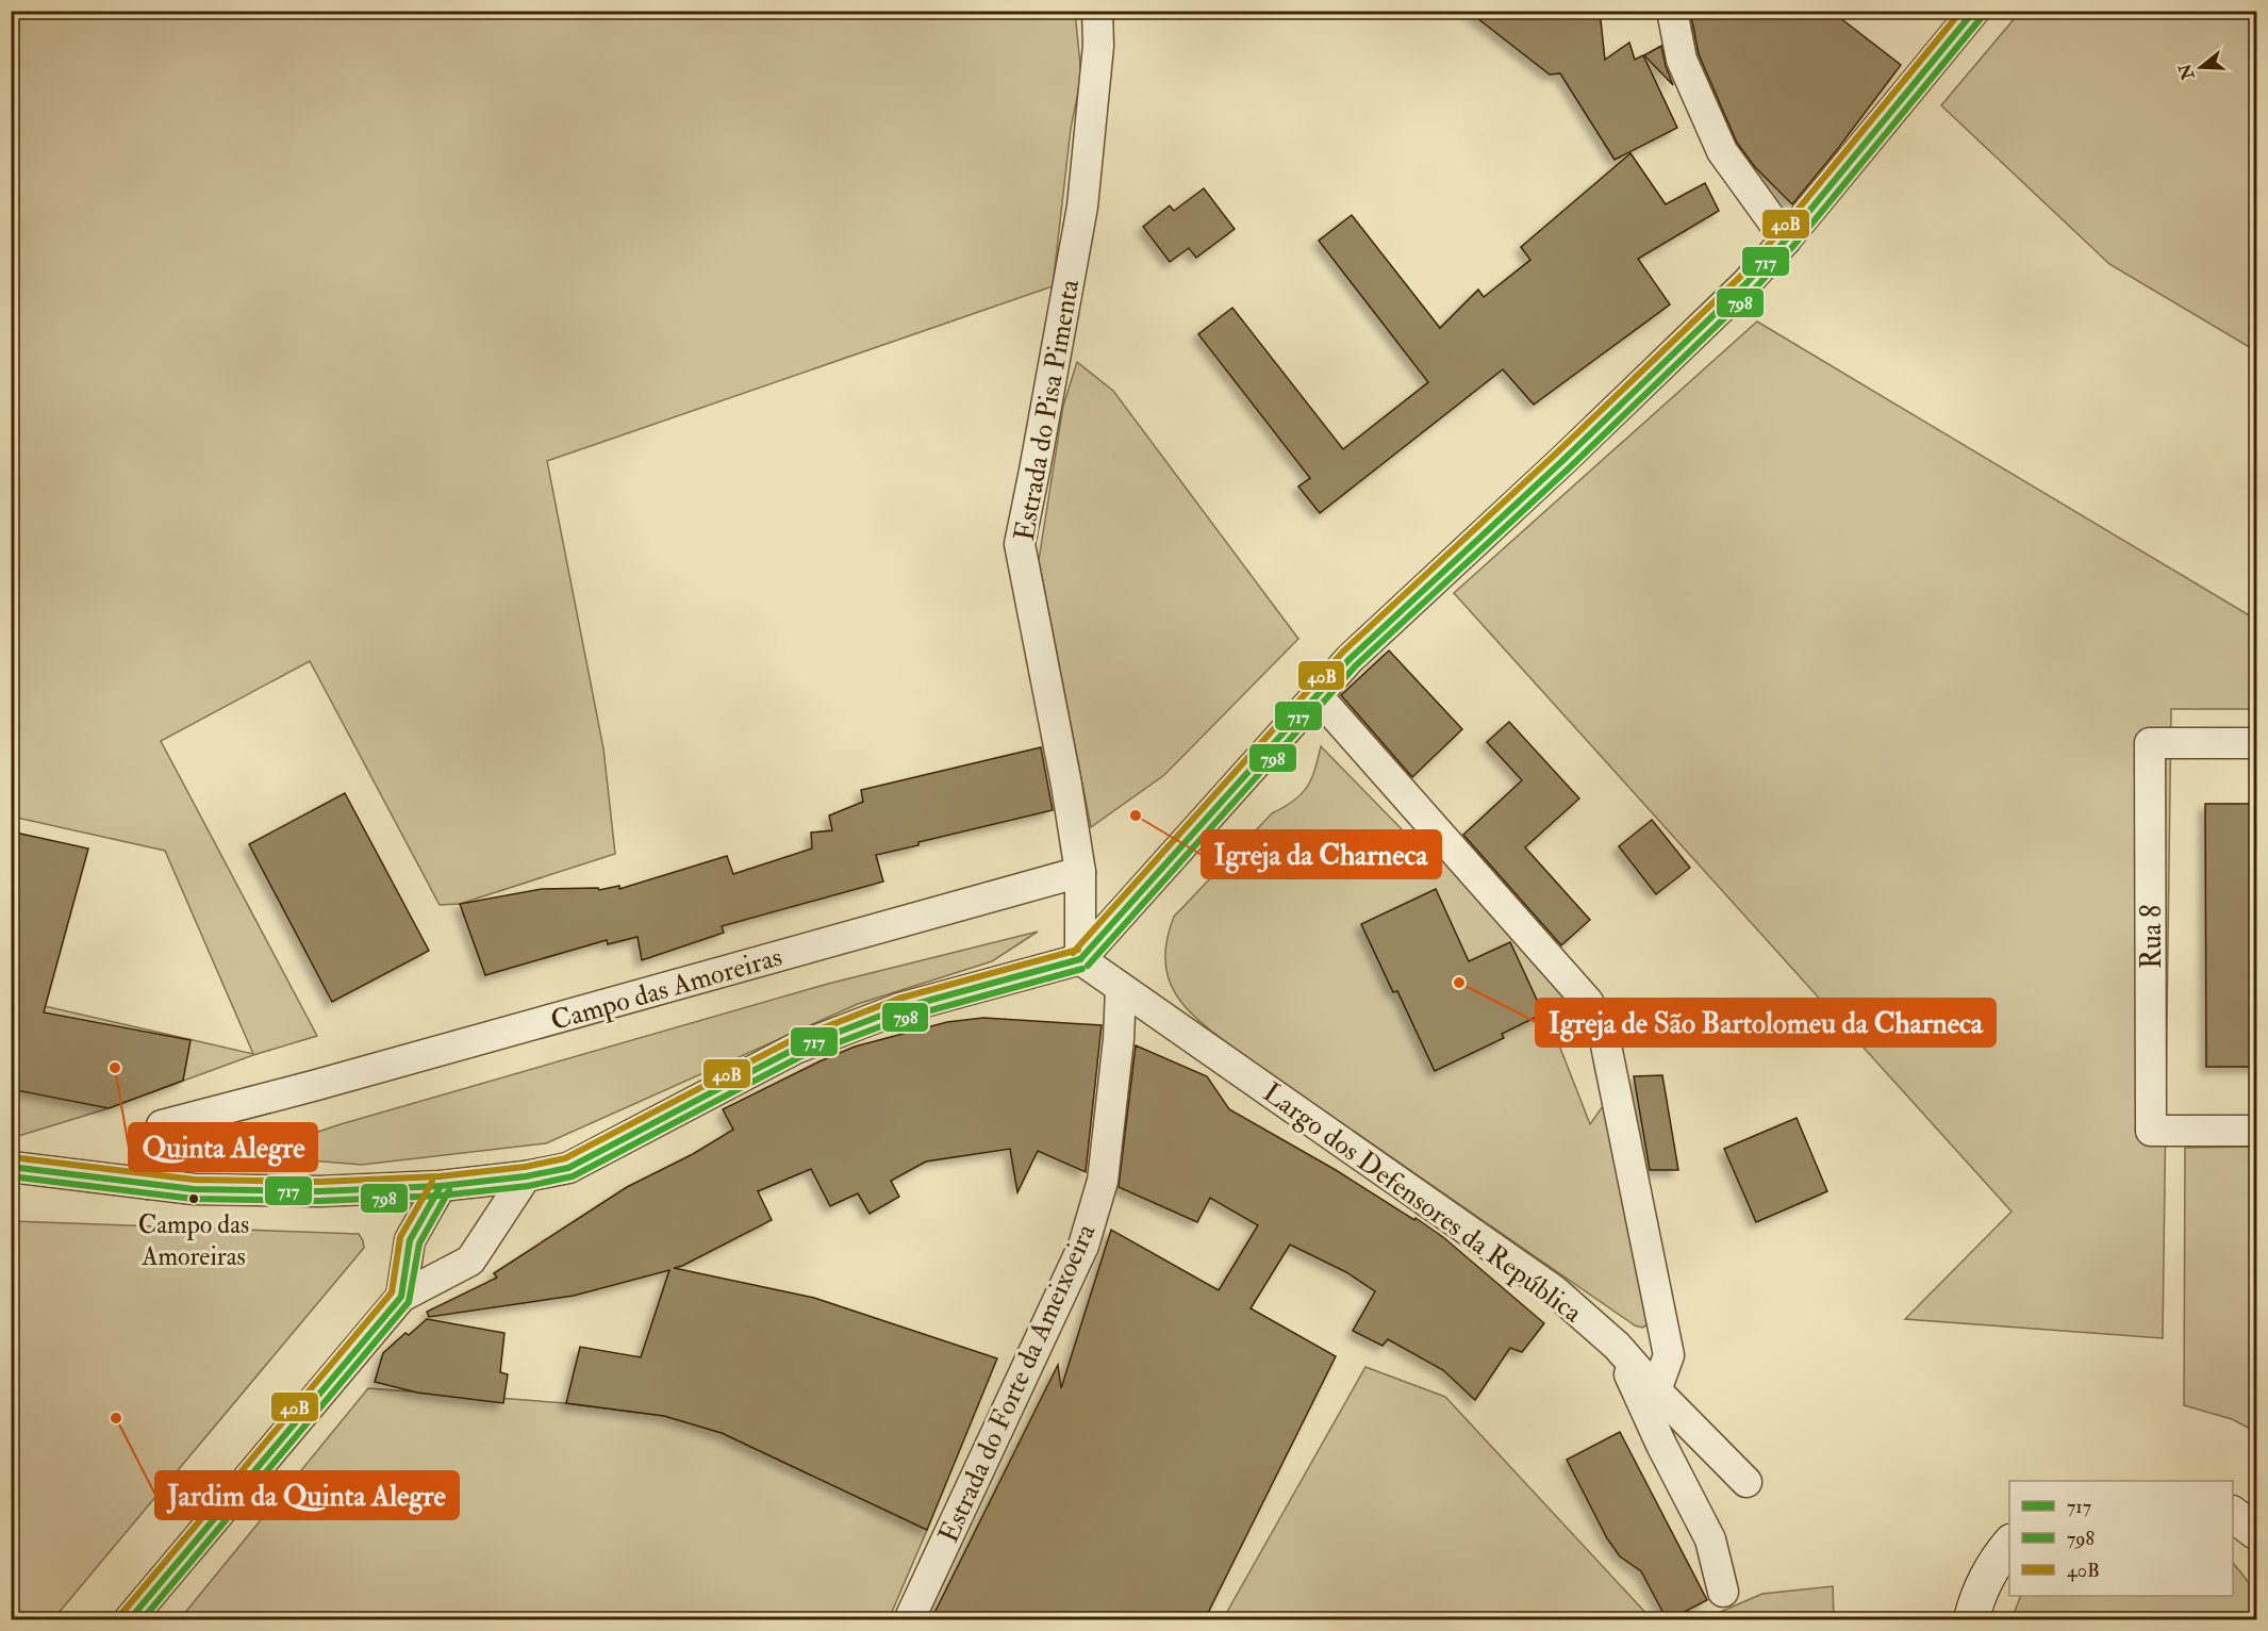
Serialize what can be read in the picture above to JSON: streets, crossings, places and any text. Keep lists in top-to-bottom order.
{
  "streets": {
    "street": [
      "Estrada do Pisa Pimenta",
      "Rua 8",
      "Campo das Amoreiras",
      "Largo dos Defensores da República",
      "Estrada do Forte da Ameixoeira"
    ]
  },
  "crossings": [
    ["Estrada do Pisa Pimenta", "Campo das Amoreiras"],
    ["Estrada do Pisa Pimenta", "Largo dos Defensores da República"],
    ["Largo dos Defensores da República", "Estrada do Forte da Ameixoeira"]
  ],
  "places": [
    "Igreja da Charneca",
    "Igreja de São Bartolomeu da Charneca",
    "Quinta Alegre",
    "Campo das Amoreiras",
    "Jardim da Quinta Alegre"
  ],
  "lines": ["transit line 717", "transit line 40B", "transit line 798"],
  "legend": ["717", "798", "40B"],
  "north": "left"
}
